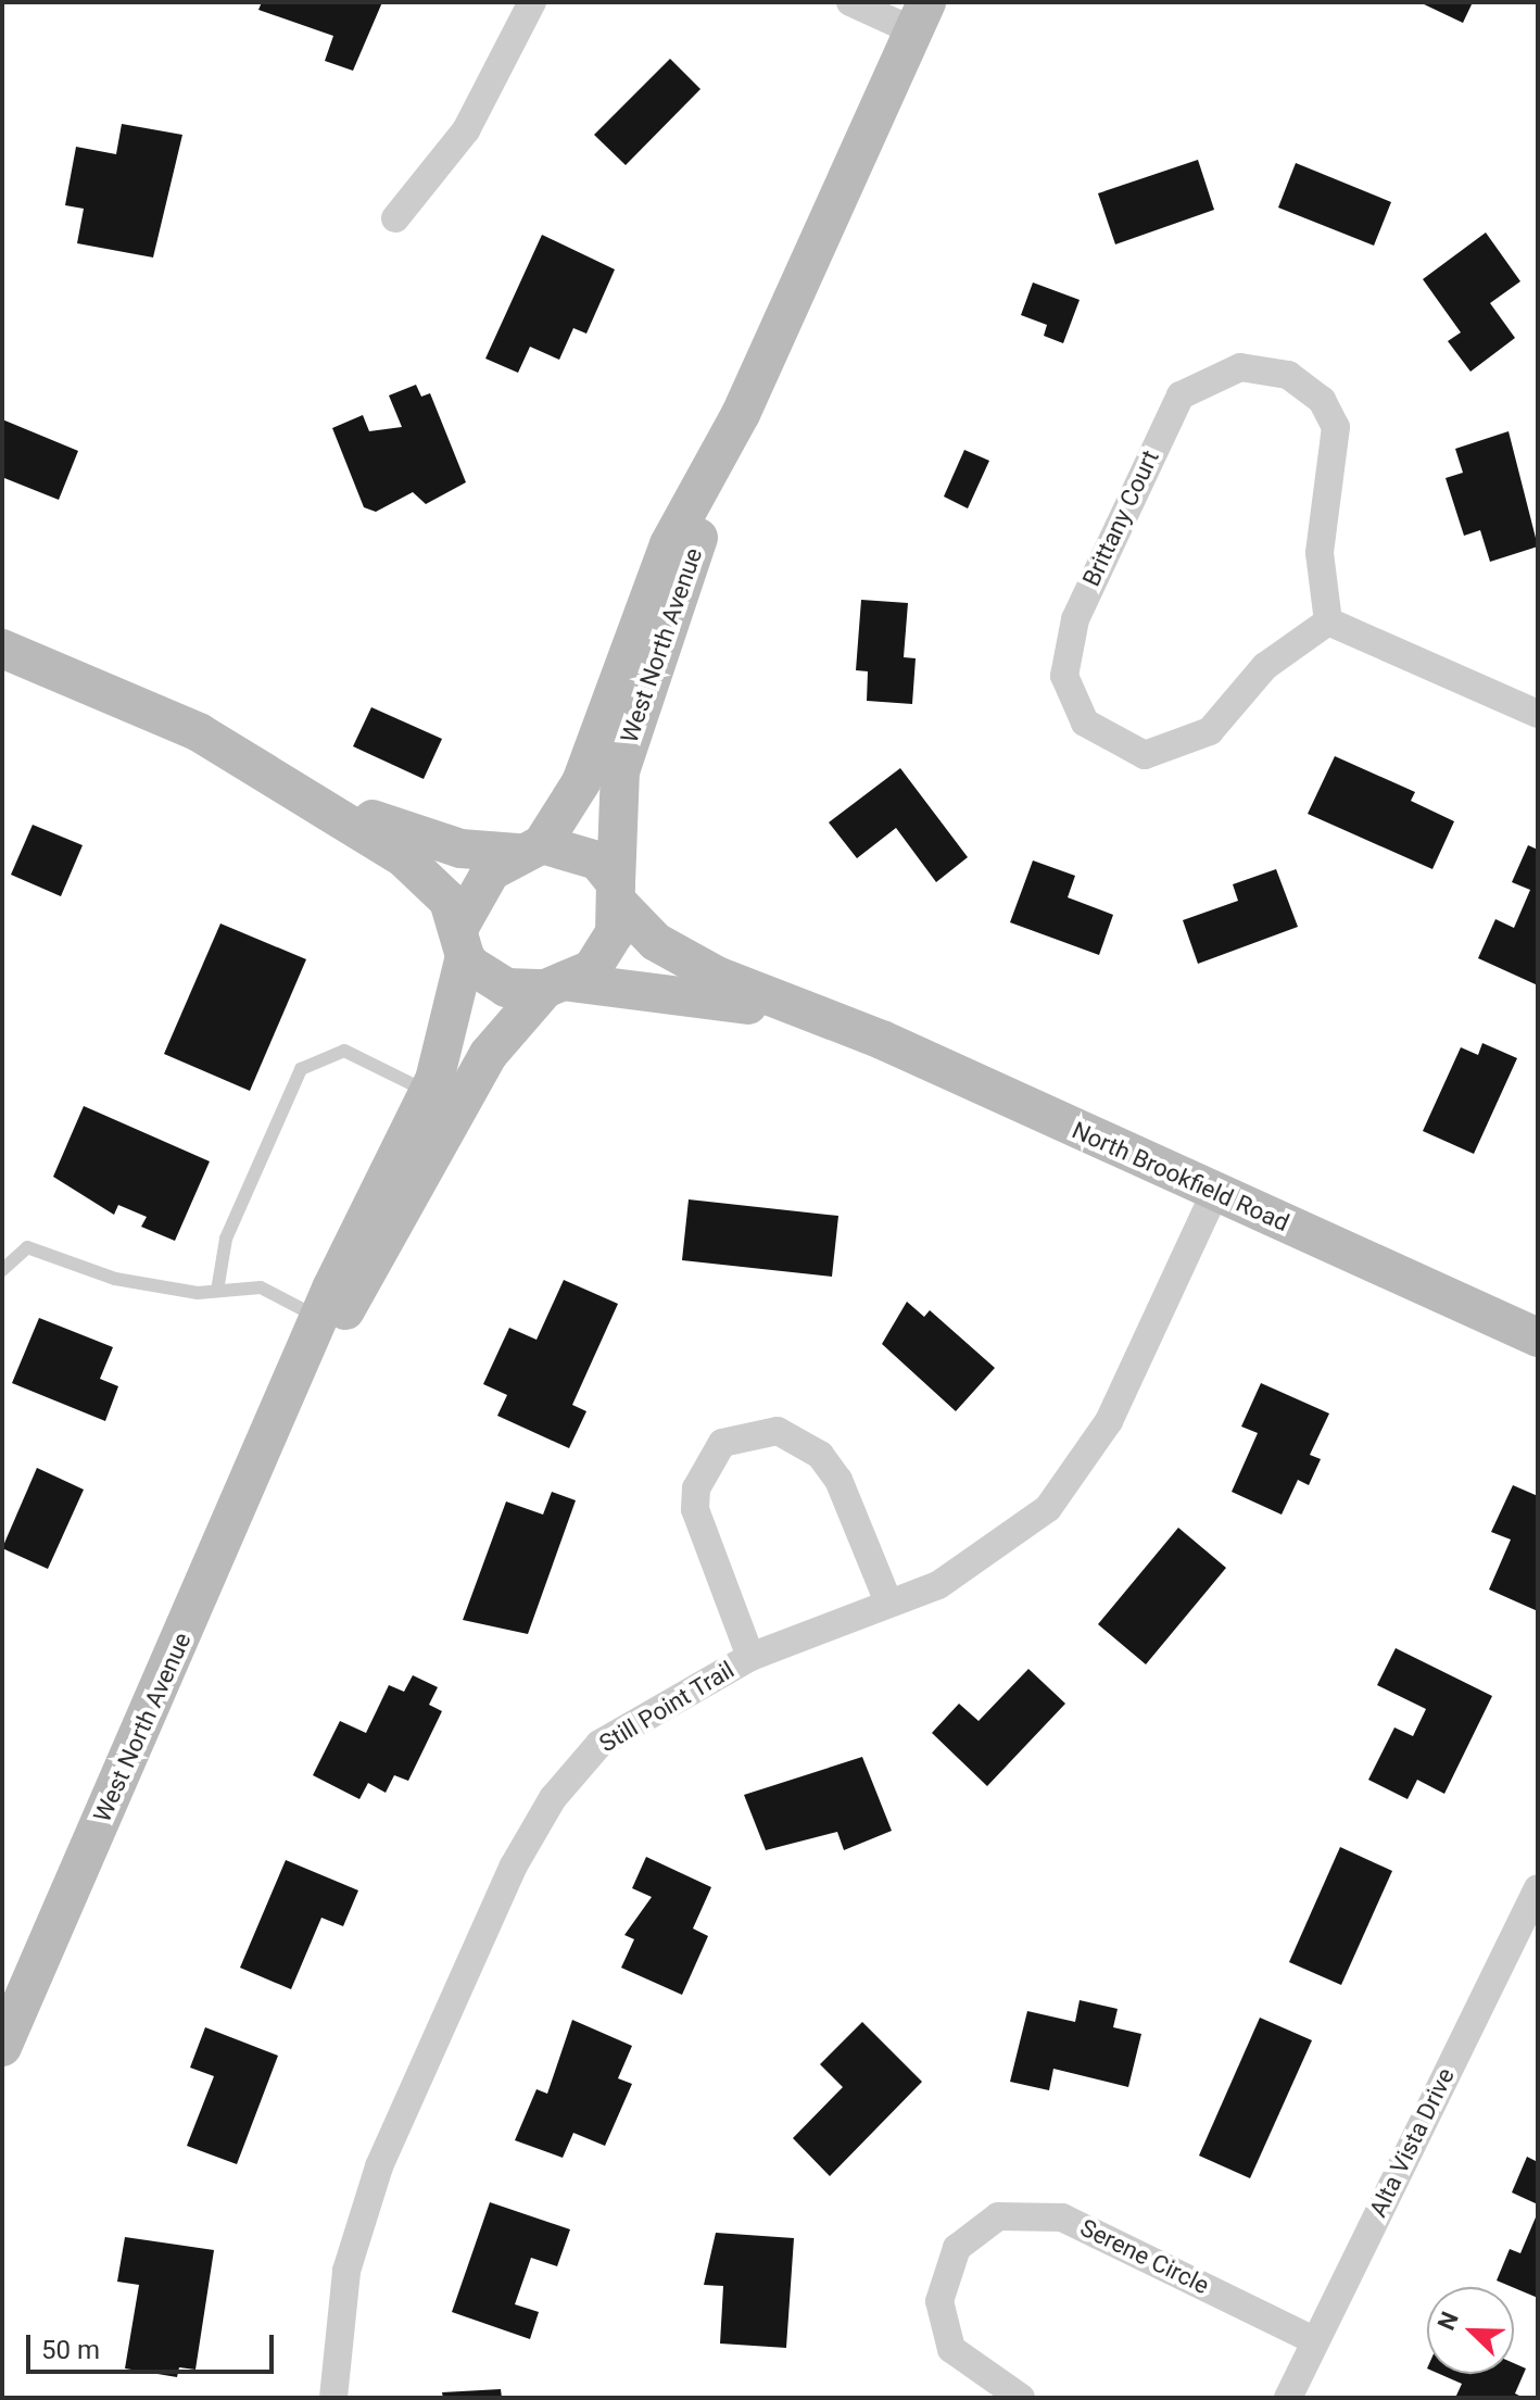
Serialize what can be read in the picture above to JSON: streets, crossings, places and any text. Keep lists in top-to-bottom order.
{
  "streets": {
    "main road": ["West North Avenue", "North Brookfield Road"],
    "street": [
      "Brittany Court",
      "Still Point Trail",
      "Alta Vista Drive",
      "Serene Circle"
    ]
  },
  "crossings": [
    ["West North Avenue", "North Brookfield Road"],
    ["North Brookfield Road", "Still Point Trail"],
    ["Alta Vista Drive", "Serene Circle"]
  ],
  "scale_bar": "50 m",
  "north": "top left"
}
